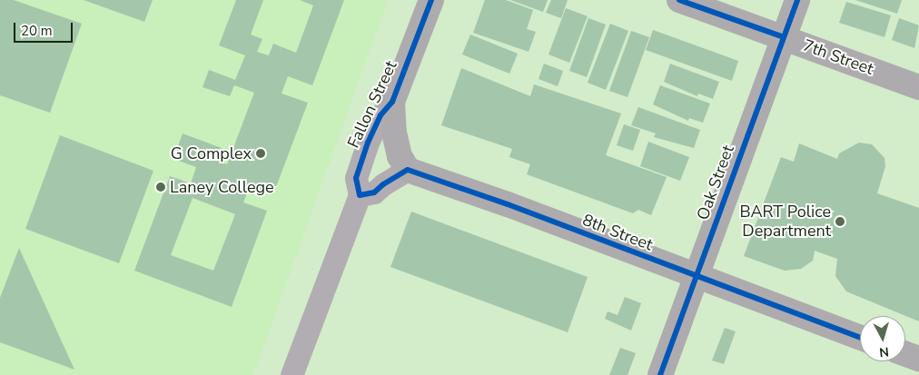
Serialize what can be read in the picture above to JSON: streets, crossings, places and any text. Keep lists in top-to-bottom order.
{
  "streets": {
    "main road": [
      "7th Street",
      "Fallon Street",
      "Oak Street",
      "8th Street"
    ]
  },
  "crossings": [
    ["7th Street", "Oak Street"],
    ["Oak Street", "8th Street"]
  ],
  "places": ["G Complex", "Laney College", "BART Police Department"],
  "scale_bar": "20 m",
  "north": "bottom"
}
